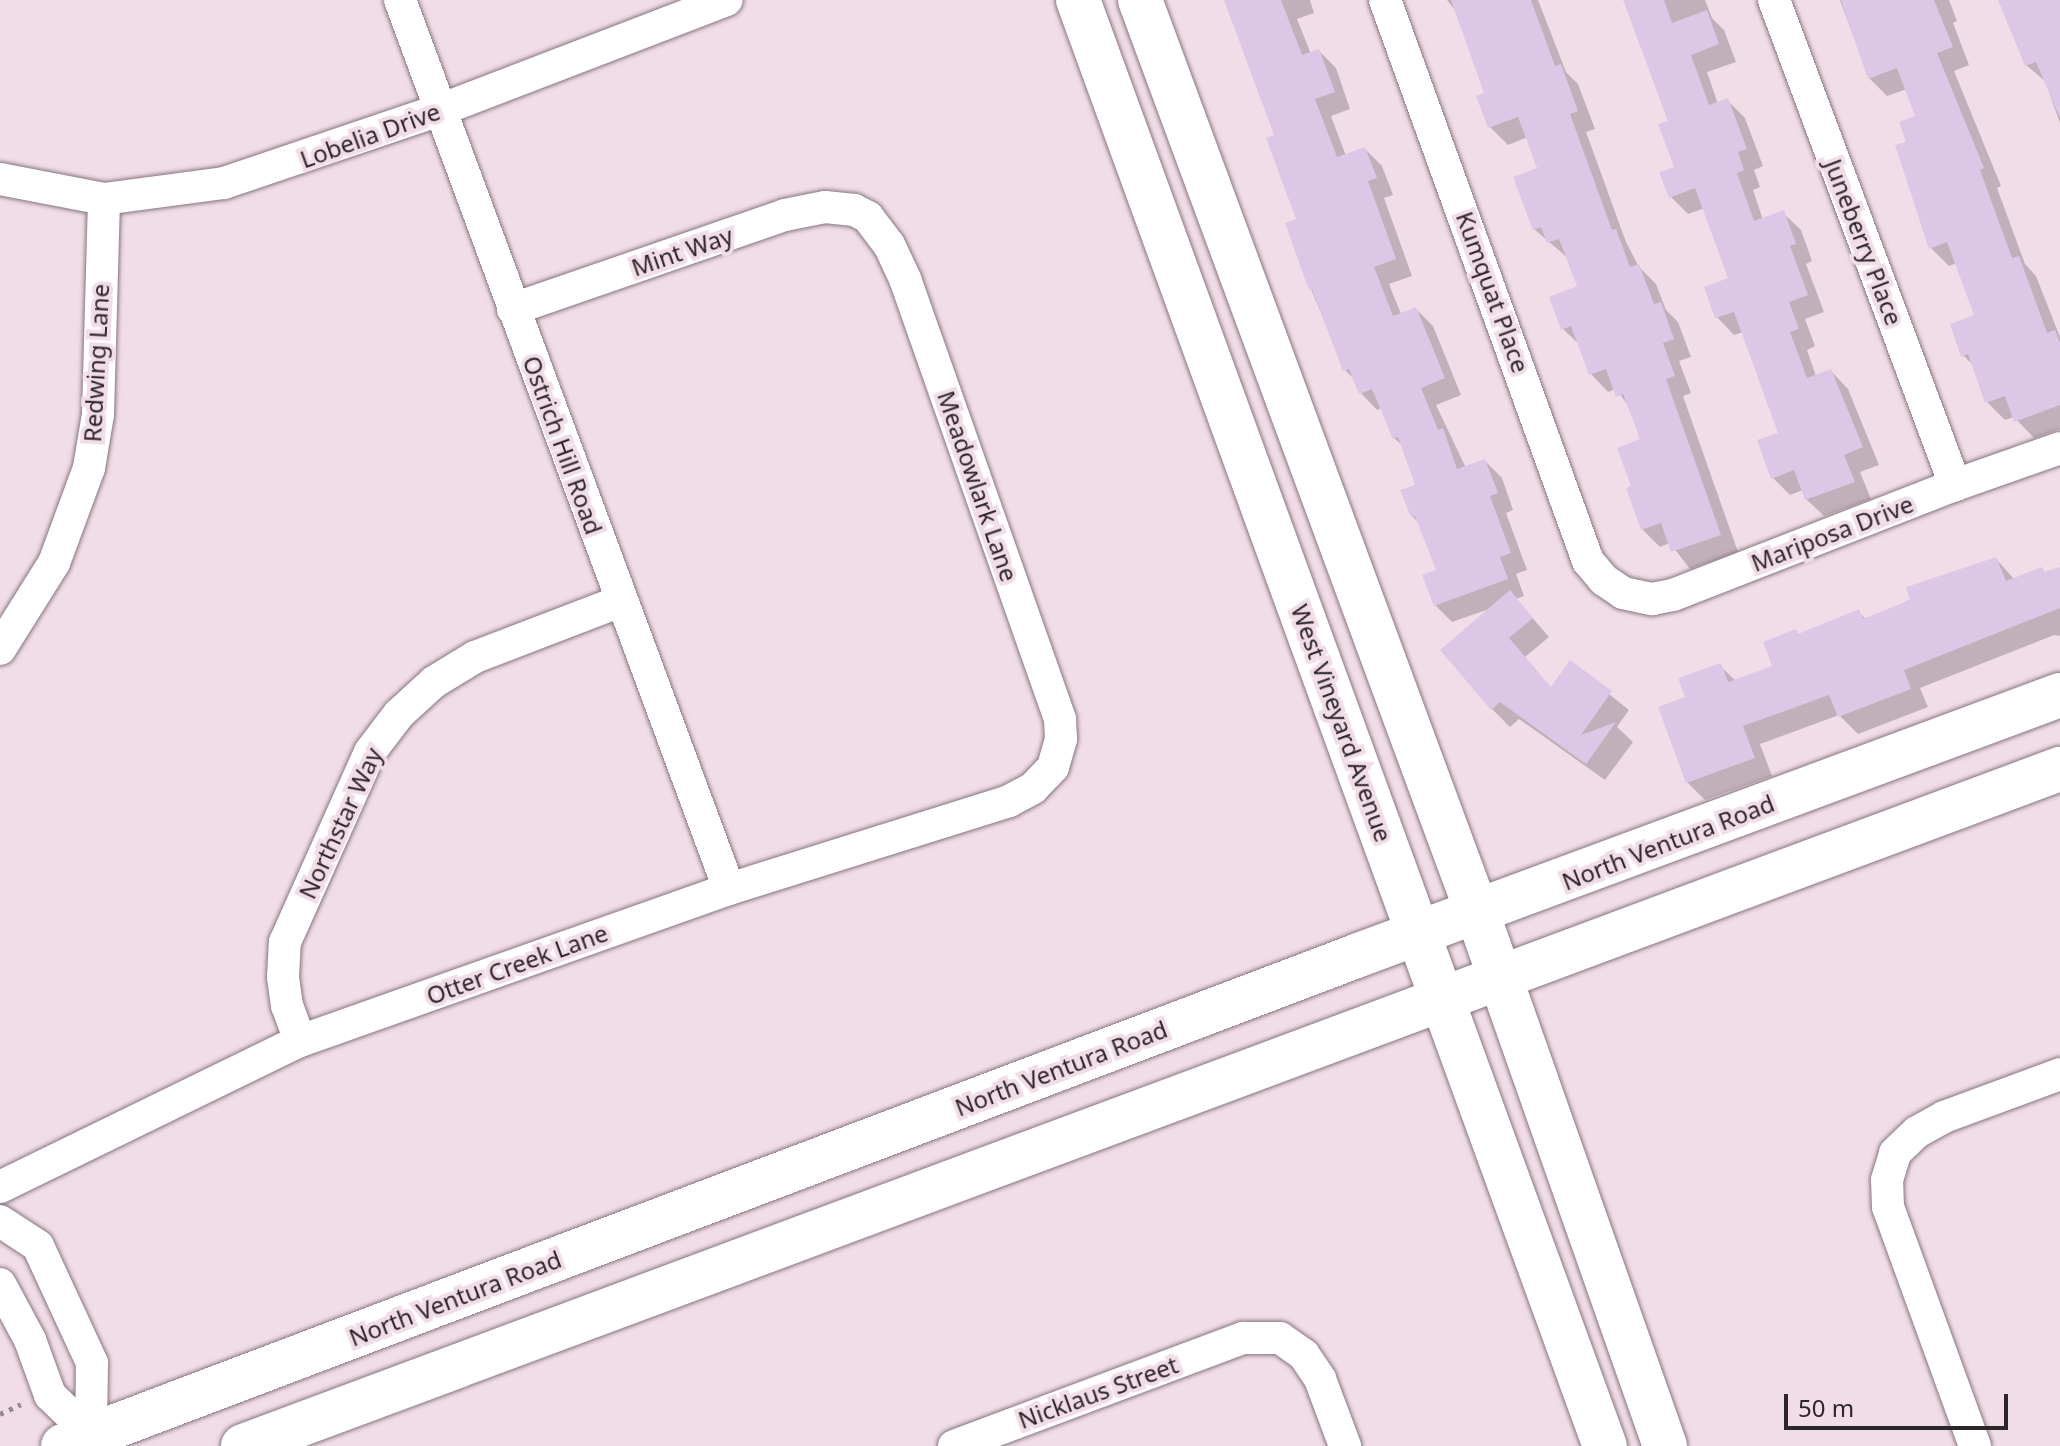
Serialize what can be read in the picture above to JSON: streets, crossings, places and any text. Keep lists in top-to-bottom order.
{
  "streets": {
    "main road": ["West Vineyard Avenue", "North Ventura Road"],
    "street": [
      "Lobelia Drive",
      "Juneberry Place",
      "Mint Way",
      "Kumquat Place",
      "Redwing Lane",
      "Ostrich Hill Road",
      "Meadowlark Lane",
      "Mariposa Drive",
      "Northstar Way",
      "Otter Creek Lane",
      "Nicklaus Street"
    ]
  },
  "crossings": [
    ["Lobelia Drive", "Redwing Lane"],
    ["Lobelia Drive", "Ostrich Hill Road"],
    ["Juneberry Place", "Mariposa Drive"],
    ["Mint Way", "Ostrich Hill Road"],
    ["Mint Way", "Meadowlark Lane"],
    ["Kumquat Place", "Mariposa Drive"],
    ["Ostrich Hill Road", "Northstar Way"],
    ["Ostrich Hill Road", "Otter Creek Lane"],
    ["Meadowlark Lane", "Otter Creek Lane"],
    ["West Vineyard Avenue", "North Ventura Road"],
    ["Northstar Way", "Otter Creek Lane"]
  ],
  "scale_bar": "50 m"
}
